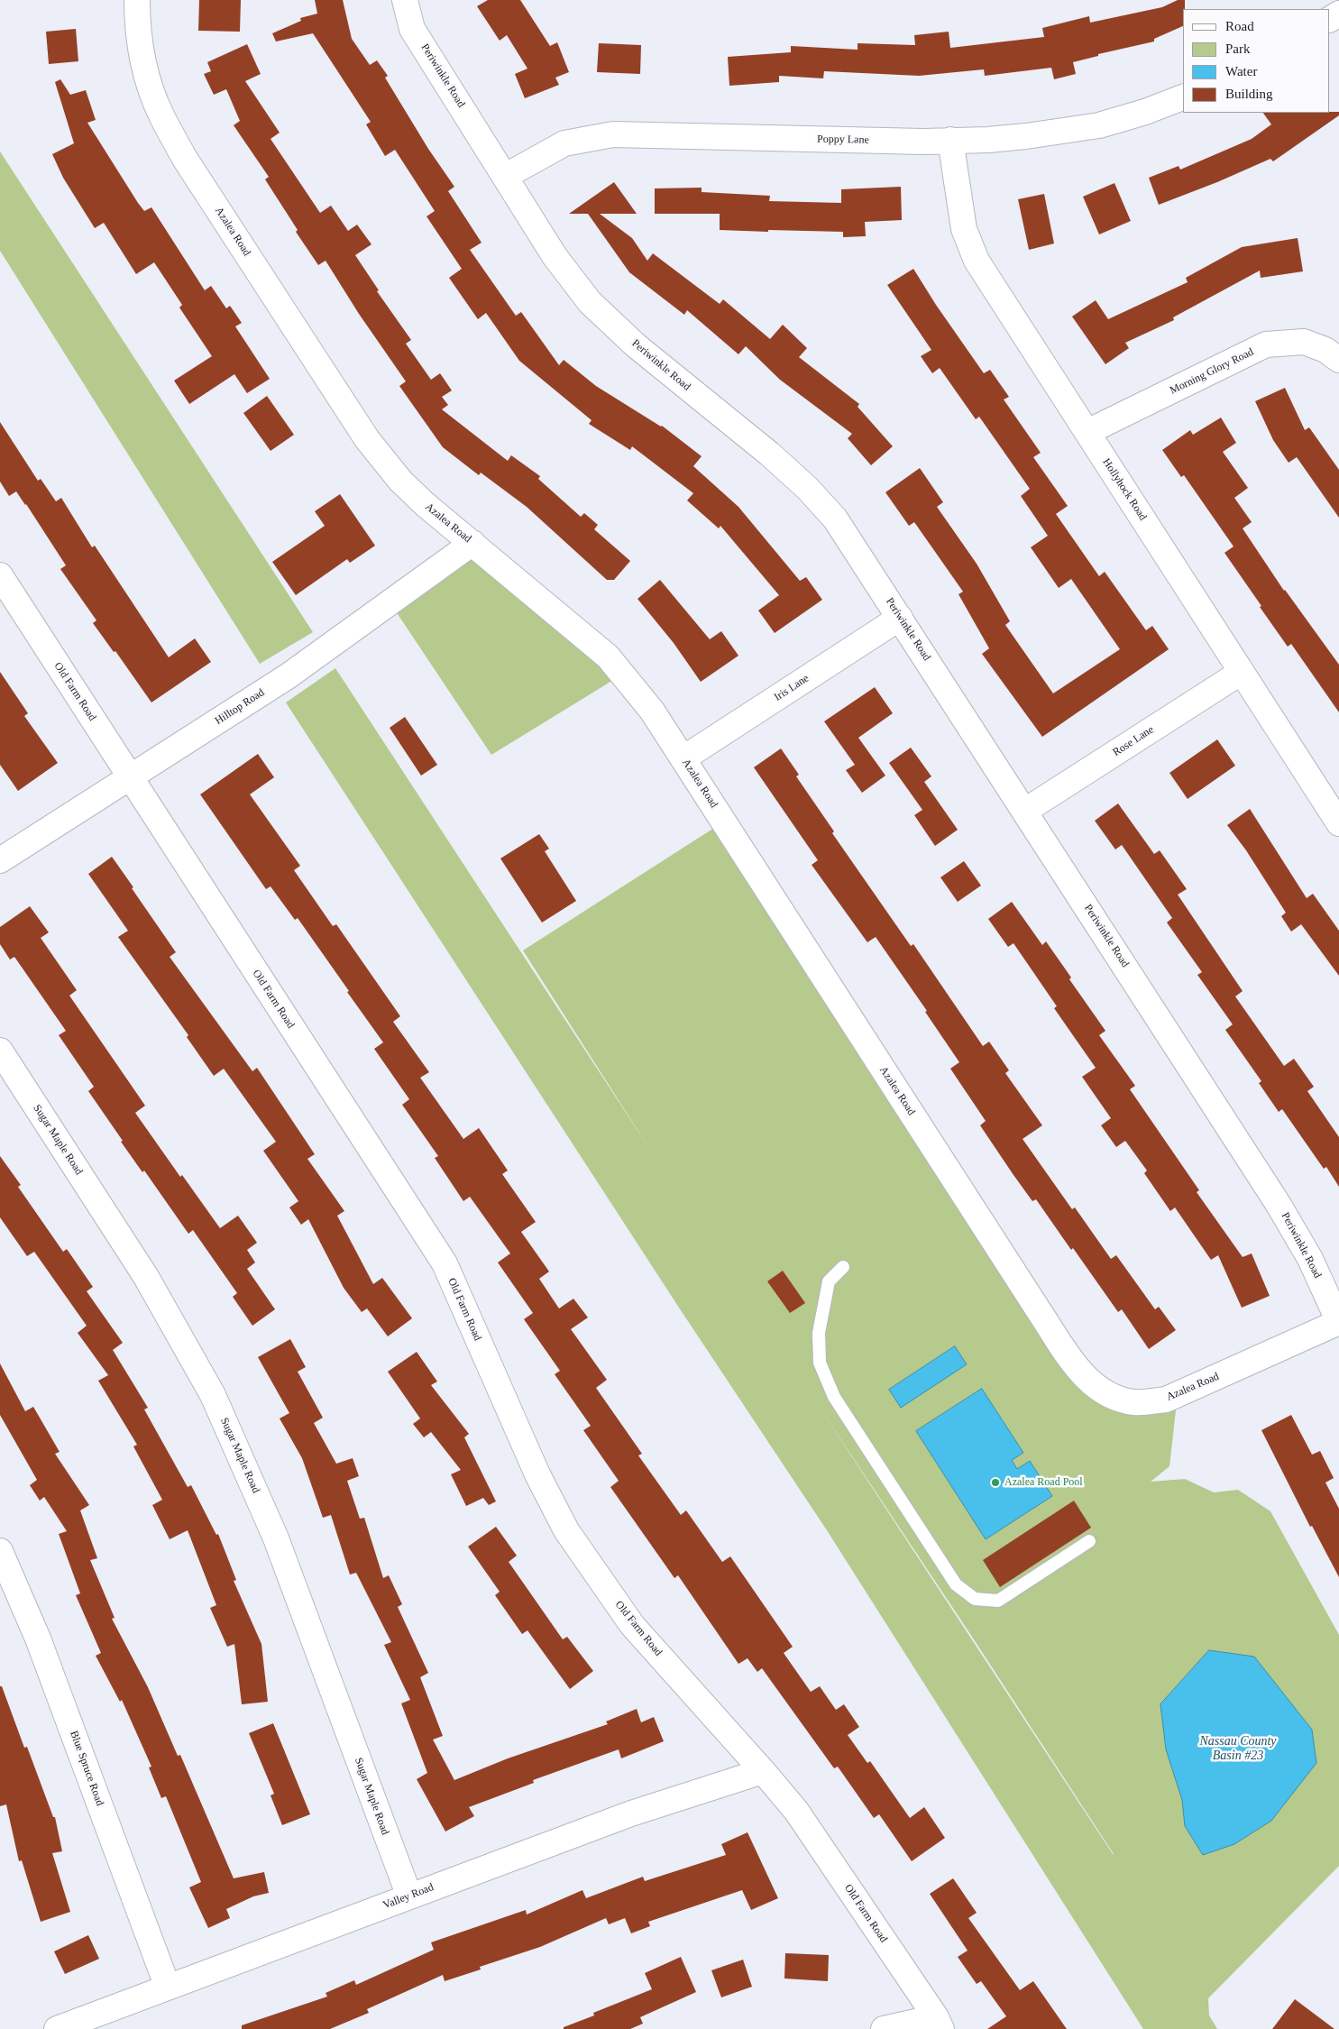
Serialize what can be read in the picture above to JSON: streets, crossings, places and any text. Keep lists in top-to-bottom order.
{
  "streets": {
    "street": [
      "Periwinkle Road",
      "Poppy Lane",
      "Azalea Road",
      "Morning Glory Road",
      "Hollyhock Road",
      "Iris Lane",
      "Old Farm Road",
      "Hilltop Road",
      "Rose Lane",
      "Sugar Maple Road",
      "Blue Spruce Road",
      "Valley Road"
    ]
  },
  "crossings": [
    ["Periwinkle Road", "Poppy Lane"],
    ["Periwinkle Road", "Azalea Road"],
    ["Periwinkle Road", "Iris Lane"],
    ["Periwinkle Road", "Rose Lane"],
    ["Poppy Lane", "Hollyhock Road"],
    ["Azalea Road", "Iris Lane"],
    ["Azalea Road", "Hilltop Road"],
    ["Morning Glory Road", "Hollyhock Road"],
    ["Hollyhock Road", "Rose Lane"],
    ["Old Farm Road", "Hilltop Road"],
    ["Old Farm Road", "Valley Road"],
    ["Sugar Maple Road", "Valley Road"],
    ["Blue Spruce Road", "Valley Road"]
  ],
  "water": ["Nassau County Basin #23"],
  "places": ["Azalea Road Pool"],
  "legend": [
    "Road",
    "Park",
    "Water",
    "Building"
  ]
}
